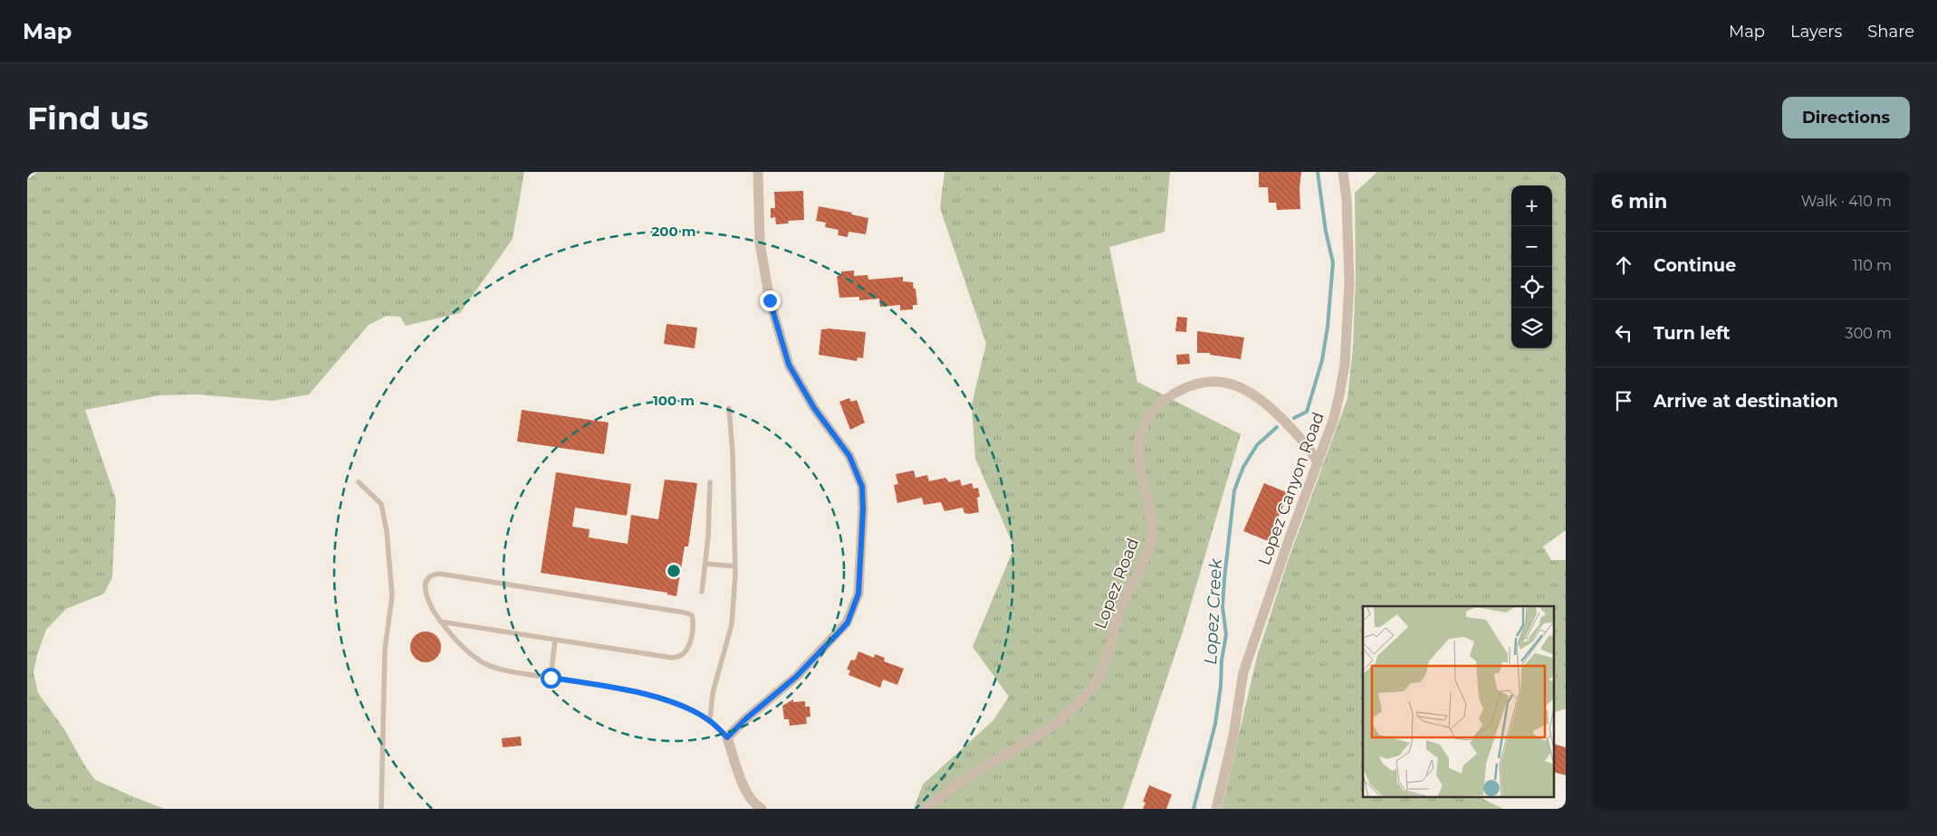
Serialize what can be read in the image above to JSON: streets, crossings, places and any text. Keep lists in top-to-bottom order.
{
  "streets": {
    "street": ["Lopez Canyon Road", "Lopez Road"]
  },
  "crossings": [
    ["Lopez Canyon Road", "Lopez Road"]
  ],
  "water": ["Lopez Creek"],
  "page": {
    "header": "Map",
    "nav": ["Map", "Layers", "Share"],
    "buttons": "Directions",
    "title": "Find us",
    "heading": ["6 min", "Walk · 410 m"],
    "map_buttons": ["+", "−"],
    "list": [
      ["Continue", "110 m"],
      ["Turn left", "300 m"],
      "Arrive at destination"
    ]
  },
  "rings": ["200 m", "100 m"]
}
